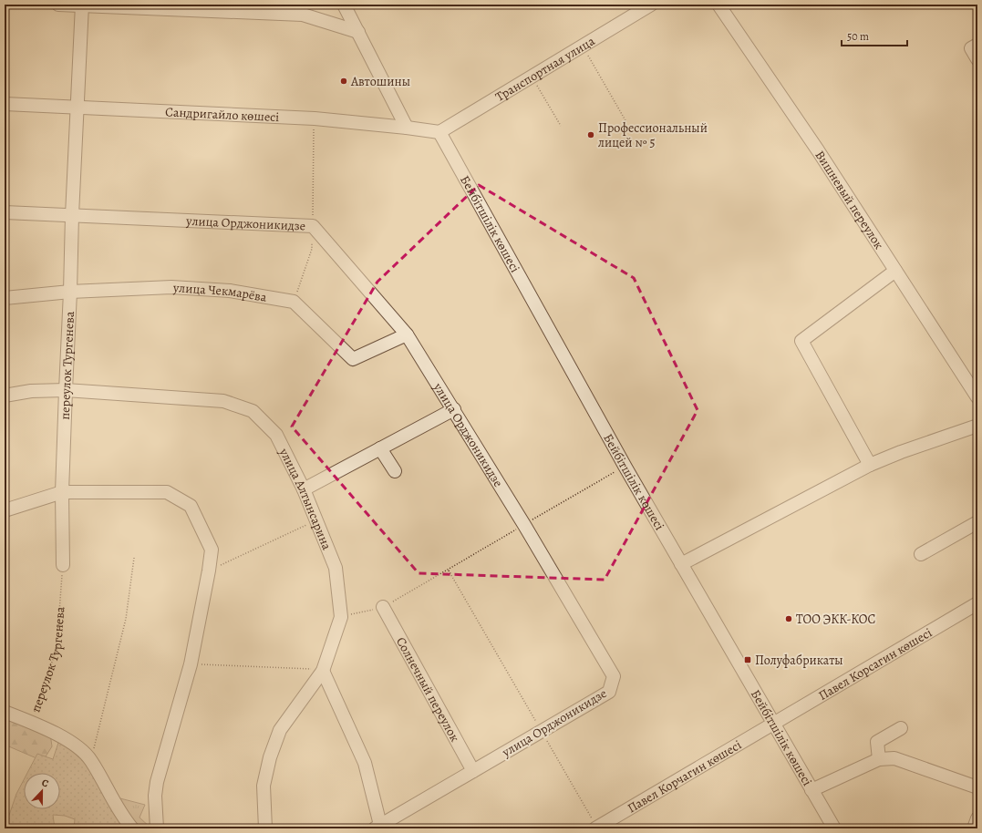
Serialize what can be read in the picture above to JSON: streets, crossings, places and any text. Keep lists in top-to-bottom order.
{
  "streets": {
    "street": [
      "Транспортная улица",
      "Сандригайло көшесі",
      "Вишневый переулок",
      "улица Орджоникидзе",
      "Бейбітшілік көшесі",
      "улица Чекмарёва",
      "переулок Тургенева",
      "улица Алтынсарина",
      "Павел Корсагин көшесі",
      "Солнечный переулок",
      "Павел Корчагин көшесі"
    ]
  },
  "crossings": [
    ["Транспортная улица", "Сандригайло көшесі"],
    ["Транспортная улица", "Бейбітшілік көшесі"],
    ["Сандригайло көшесі", "Бейбітшілік көшесі"],
    ["Сандригайло көшесі", "переулок Тургенева"],
    ["улица Орджоникидзе", "переулок Тургенева"],
    ["улица Орджоникидзе", "Солнечный переулок"],
    ["Бейбітшілік көшесі", "Павел Корсагин көшесі"],
    ["Бейбітшілік көшесі", "Павел Корчагин көшесі"],
    ["улица Чекмарёва", "переулок Тургенева"],
    ["переулок Тургенева", "улица Алтынсарина"],
    ["Павел Корсагин көшесі", "Павел Корчагин көшесі"]
  ],
  "places": {
    "other": ["Автошины", "Профессиональный лицей № 5", "ТОО ЭКК-КОС"],
    "transit": ["Полуфабрикаты"]
  },
  "scale_bar": "50 m",
  "north": "top"
}
